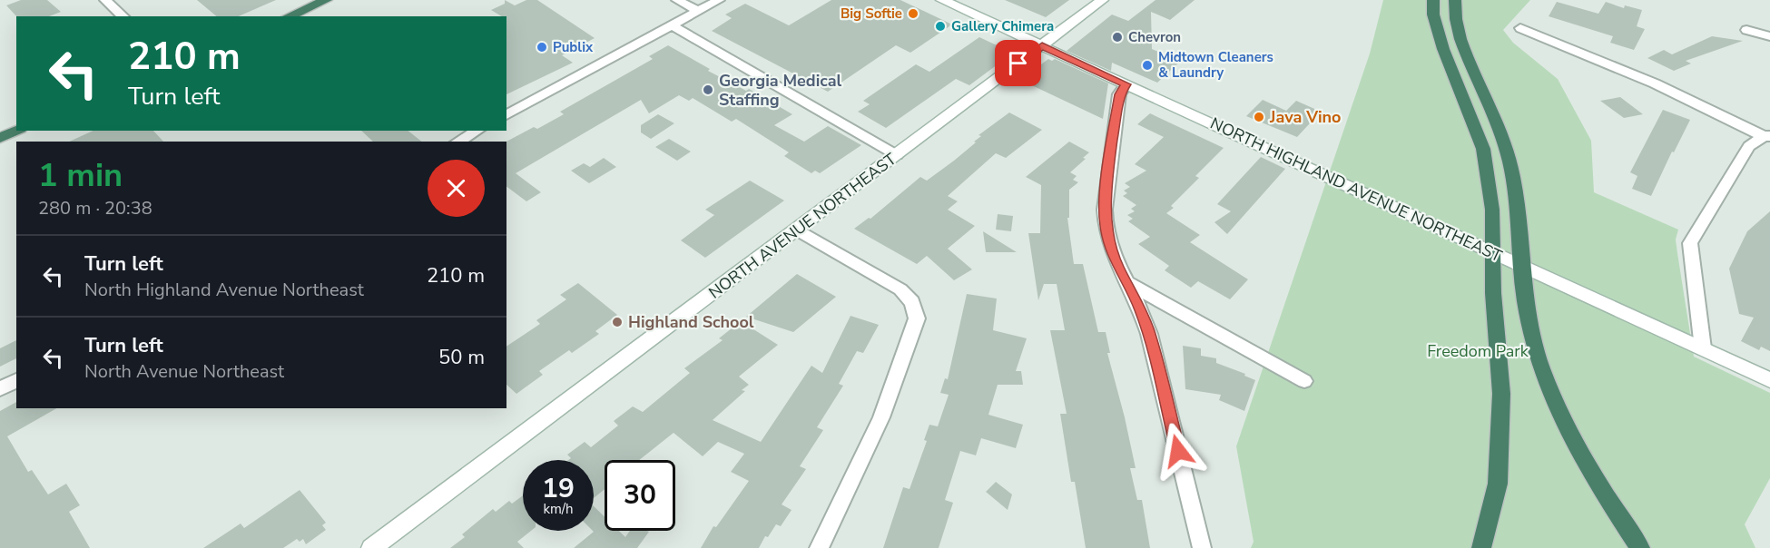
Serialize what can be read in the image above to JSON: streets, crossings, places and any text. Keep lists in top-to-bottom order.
{
  "streets": {
    "main road": ["NORTH HIGHLAND AVENUE NORTHEAST", "NORTH AVENUE NORTHEAST"]
  },
  "crossings": [
    ["NORTH HIGHLAND AVENUE NORTHEAST", "NORTH AVENUE NORTHEAST"]
  ],
  "parks": ["Freedom Park"],
  "places": [
    "Big Softie",
    "Gallery Chimera",
    "Chevron",
    "Publix",
    "Midtown Cleaners & Laundry",
    "Georgia Medical Staffing",
    "Java Vino",
    "Highland School"
  ],
  "page": {
    "turn": ["210 m", "Turn left"],
    "heading": ["1 min", "280 m · 20:38"],
    "list": [
      {
        "name": "Turn left",
        "note": "North Highland Avenue Northeast",
        "value": "210 m"
      },
      {
        "name": "Turn left",
        "note": "North Avenue Northeast",
        "value": "50 m"
      }
    ],
    "speed": "19 km/h",
    "limit": "30"
  }
}
